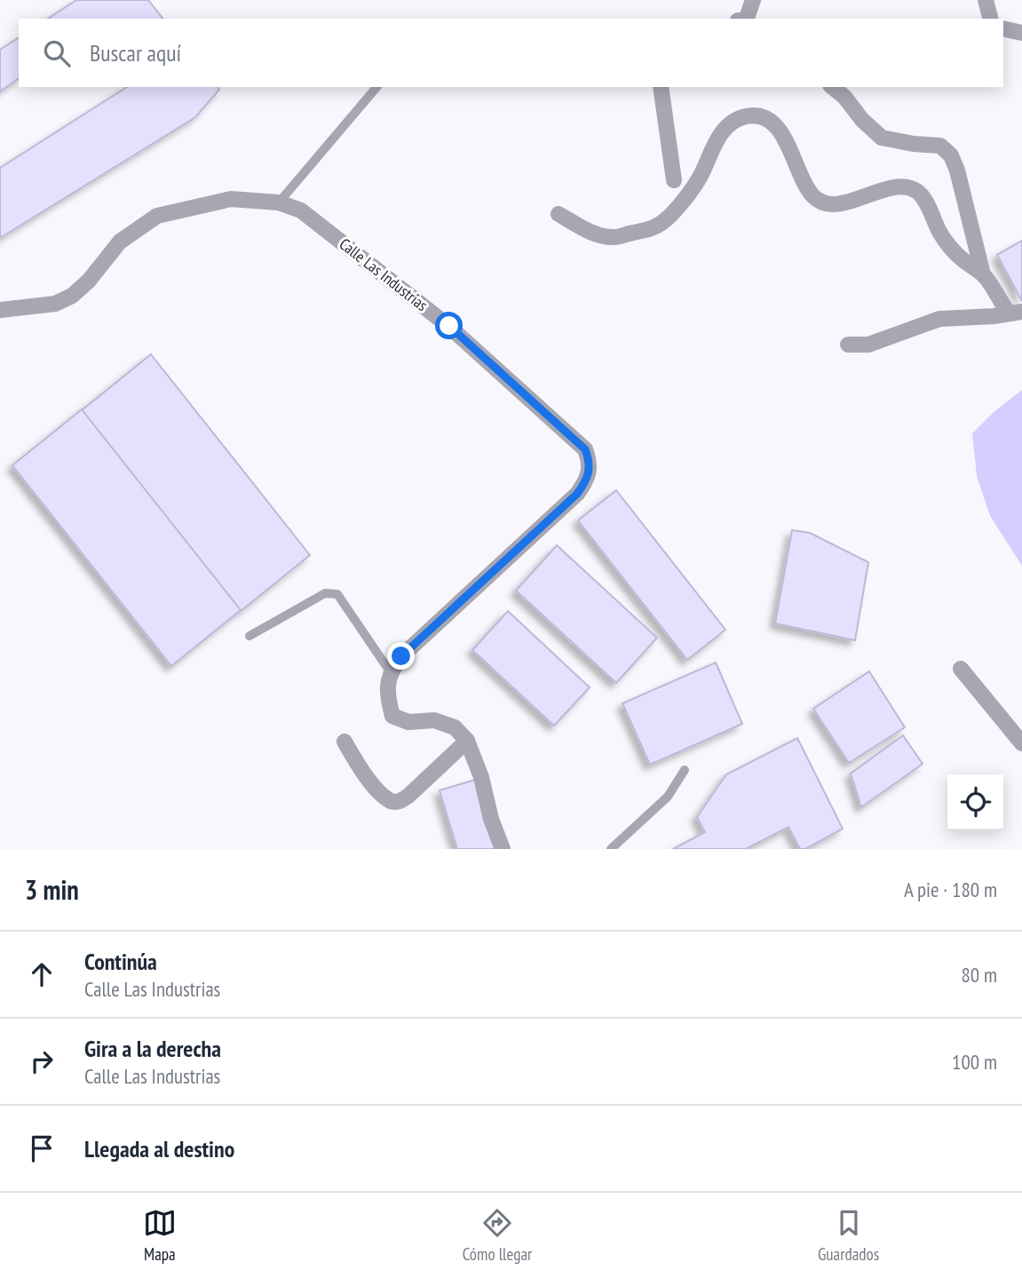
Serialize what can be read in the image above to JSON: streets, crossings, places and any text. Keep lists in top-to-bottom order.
{
  "streets": {
    "street": ["Calle Las Industrias"]
  },
  "page": {
    "search": "Buscar aquí",
    "heading": ["3 min", "A pie · 180 m"],
    "list": [
      ["Continúa", "Calle Las Industrias", "80 m"],
      ["Gira a la derecha", "Calle Las Industrias", "100 m"],
      "Llegada al destino"
    ],
    "nav": ["Mapa", "Cómo llegar", "Guardados"]
  }
}
